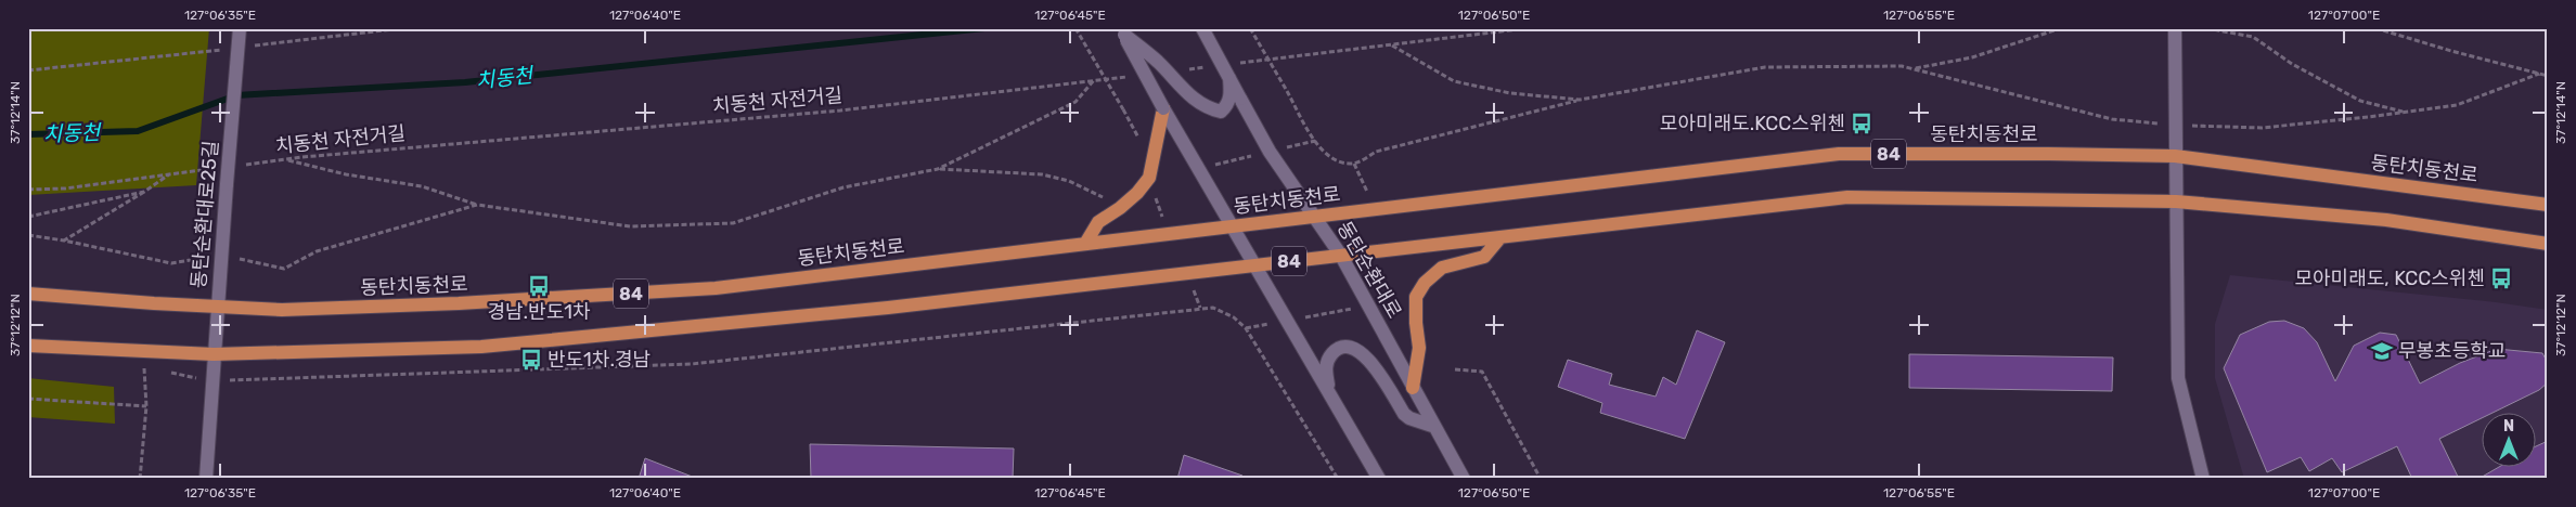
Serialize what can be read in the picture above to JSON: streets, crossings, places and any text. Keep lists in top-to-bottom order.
{
  "streets": {
    "main road": ["동탄치동천로", "84"],
    "street": ["동탄순환대로25길", "동탄순환대로"],
    "path": ["치동천 자전거길"]
  },
  "crossings": [
    ["동탄치동천로", "동탄순환대로25길"],
    ["동탄치동천로", "동탄순환대로"],
    ["84", "동탄순환대로25길"],
    ["84", "동탄순환대로"]
  ],
  "water": ["치동천"],
  "places": {
    "bus stop": [
      "모아미래도.KCC스위첸",
      "모아미래도, KCC스위첸",
      "경남.반도1차",
      "반도1차.경남"
    ],
    "school or university": ["무봉초등학교"]
  },
  "north": "top",
  "coordinates": [
    "127°06'35\"E",
    "127°06'40\"E",
    "127°06'45\"E",
    "127°06'50\"E",
    "127°06'55\"E",
    "127°07'00\"E",
    "37°12'14\"N",
    "37°12'12\"N"
  ]
}
